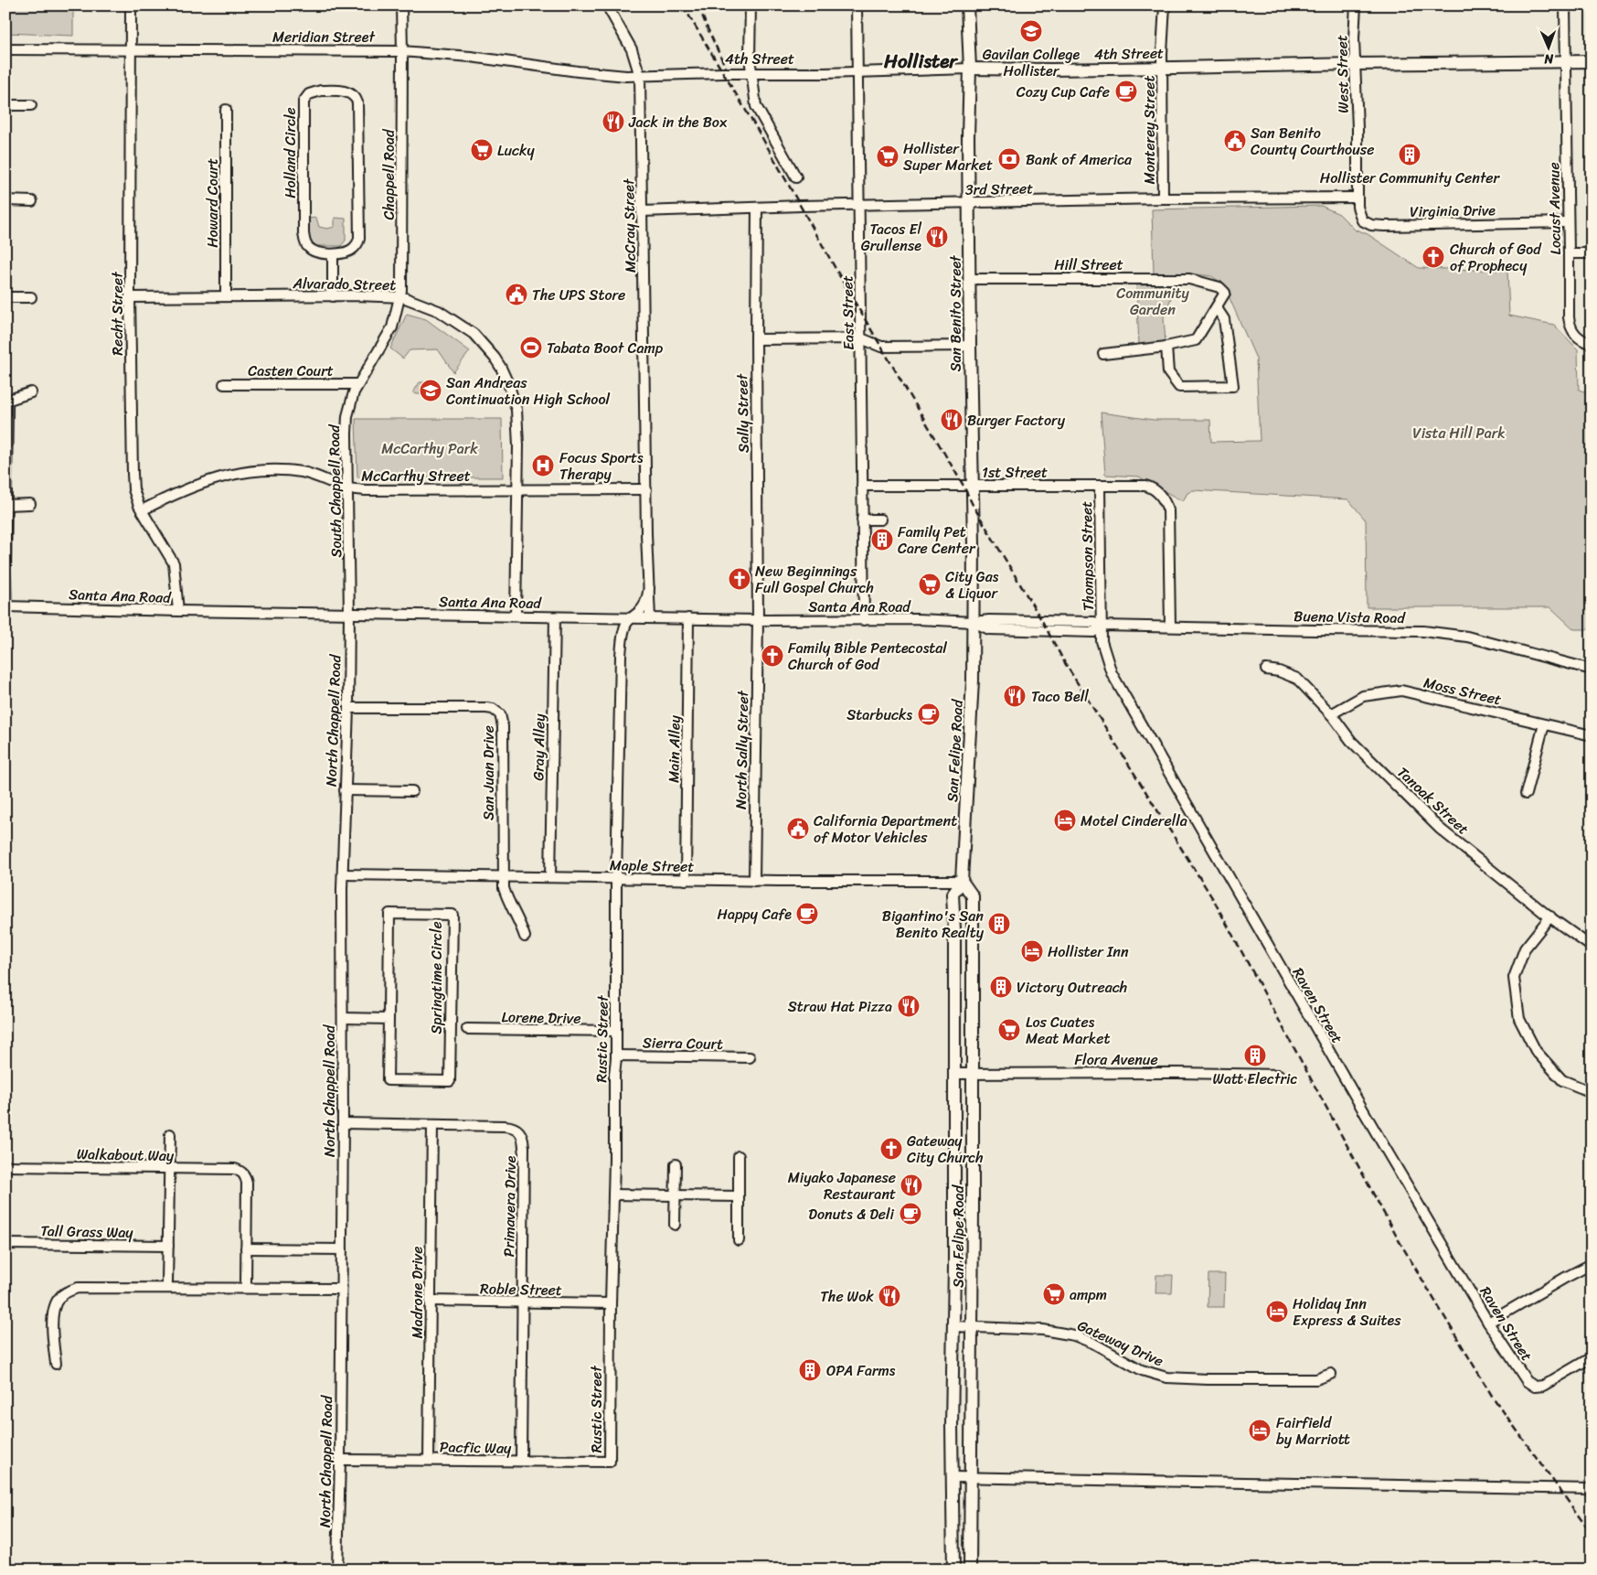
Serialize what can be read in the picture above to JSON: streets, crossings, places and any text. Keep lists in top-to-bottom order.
{
  "streets": {
    "main road": ["4th Street", "San Benito Street", "San Felipe Road"],
    "street": [
      "Meridian Street",
      "West Street",
      "Monterey Street",
      "Holland Circle",
      "Chappell Road",
      "3rd Street",
      "Howard Court",
      "Locust Avenue",
      "Virginia Drive",
      "McCray Street",
      "Hill Street",
      "Alvarado Street",
      "East Street",
      "Recht Street",
      "Casten Court",
      "Sally Street",
      "1st Street",
      "McCarthy Street",
      "South Chappell Road",
      "Thompson Street",
      "Santa Ana Road",
      "Buena Vista Road",
      "Moss Street",
      "North Chappell Road",
      "Gray Alley",
      "Main Alley",
      "North Sally Street",
      "San Juan Drive",
      "Tanoak Street",
      "Maple Street",
      "Springtime Circle",
      "Raven Street",
      "Lorene Drive",
      "Rustic Street",
      "Sierra Court",
      "Flora Avenue",
      "Walkabout Way",
      "Primavera Drive",
      "Tall Grass Way",
      "Roble Street",
      "Madrone Drive",
      "Gateway Drive",
      "Pacfic Way"
    ]
  },
  "crossings": [
    ["Meridian Street", "4th Street"],
    ["Meridian Street", "Chappell Road"],
    ["Meridian Street", "McCray Street"],
    ["Meridian Street", "Recht Street"],
    ["4th Street", "West Street"],
    ["4th Street", "Monterey Street"],
    ["4th Street", "Locust Avenue"],
    ["4th Street", "McCray Street"],
    ["4th Street", "East Street"],
    ["4th Street", "San Benito Street"],
    ["West Street", "3rd Street"],
    ["West Street", "Virginia Drive"],
    ["Monterey Street", "3rd Street"],
    ["Chappell Road", "Alvarado Street"],
    ["Chappell Road", "South Chappell Road"],
    ["3rd Street", "Virginia Drive"],
    ["3rd Street", "McCray Street"],
    ["3rd Street", "East Street"],
    ["3rd Street", "San Benito Street"],
    ["3rd Street", "Sally Street"],
    ["Howard Court", "Alvarado Street"],
    ["Locust Avenue", "Virginia Drive"],
    ["McCray Street", "McCarthy Street"],
    ["McCray Street", "Santa Ana Road"],
    ["McCray Street", "Rustic Street"],
    ["Hill Street", "San Benito Street"],
    ["Alvarado Street", "Recht Street"],
    ["Alvarado Street", "McCarthy Street"],
    ["Alvarado Street", "South Chappell Road"],
    ["Alvarado Street", "Santa Ana Road"],
    ["East Street", "1st Street"],
    ["East Street", "Santa Ana Road"],
    ["Recht Street", "McCarthy Street"],
    ["Recht Street", "Santa Ana Road"],
    ["San Benito Street", "1st Street"],
    ["San Benito Street", "Santa Ana Road"],
    ["San Benito Street", "Buena Vista Road"],
    ["San Benito Street", "San Felipe Road"],
    ["Casten Court", "South Chappell Road"],
    ["Sally Street", "Santa Ana Road"],
    ["Sally Street", "North Sally Street"],
    ["1st Street", "Thompson Street"],
    ["1st Street", "Buena Vista Road"],
    ["McCarthy Street", "South Chappell Road"],
    ["South Chappell Road", "Santa Ana Road"],
    ["South Chappell Road", "North Chappell Road"],
    ["Thompson Street", "Buena Vista Road"],
    ["Thompson Street", "Raven Street"],
    ["Santa Ana Road", "Buena Vista Road"],
    ["Santa Ana Road", "North Chappell Road"],
    ["Santa Ana Road", "Gray Alley"],
    ["Santa Ana Road", "Main Alley"],
    ["Santa Ana Road", "North Sally Street"],
    ["Santa Ana Road", "San Felipe Road"],
    ["Santa Ana Road", "Rustic Street"],
    ["Buena Vista Road", "San Felipe Road"],
    ["Buena Vista Road", "Raven Street"],
    ["Moss Street", "Tanoak Street"],
    ["North Chappell Road", "San Juan Drive"],
    ["North Chappell Road", "Maple Street"],
    ["North Chappell Road", "Primavera Drive"],
    ["North Chappell Road", "Pacfic Way"],
    ["Gray Alley", "Maple Street"],
    ["Main Alley", "Maple Street"],
    ["North Sally Street", "Maple Street"],
    ["San Felipe Road", "Maple Street"],
    ["San Felipe Road", "Flora Avenue"],
    ["San Felipe Road", "Gateway Drive"],
    ["San Juan Drive", "Maple Street"],
    ["Maple Street", "Rustic Street"],
    ["Lorene Drive", "Rustic Street"],
    ["Rustic Street", "Sierra Court"],
    ["Rustic Street", "Roble Street"],
    ["Rustic Street", "Pacfic Way"],
    ["Primavera Drive", "Roble Street"],
    ["Primavera Drive", "Madrone Drive"],
    ["Primavera Drive", "Pacfic Way"],
    ["Roble Street", "Madrone Drive"],
    ["Madrone Drive", "Pacfic Way"]
  ],
  "districts": ["Hollister"],
  "parks": ["Community Garden", "Vista Hill Park", "McCarthy Park"],
  "places": {
    "school or university": ["Gavilan College Hollister", "San Andreas Continuation High School"],
    "cafe": [
      "Cozy Cup Cafe",
      "Starbucks",
      "Happy Cafe",
      "Donuts & Deli"
    ],
    "restaurant": [
      "Jack in the Box",
      "Tacos El Grullense",
      "Burger Factory",
      "Taco Bell",
      "Straw Hat Pizza",
      "Miyako Japanese Restaurant",
      "The Wok"
    ],
    "public building": ["San Benito County Courthouse", "The UPS Store", "California Department of Motor Vehicles"],
    "supermarket": [
      "Lucky",
      "Hollister Super Market",
      "City Gas & Liquor",
      "Los Cuates Meat Market",
      "ampm"
    ],
    "building": [
      "Hollister Community Center",
      "Family Pet Care Center",
      "Bigantino's San Benito Realty",
      "Victory Outreach",
      "Watt Electric",
      "OPA Farms"
    ],
    "bank": ["Bank of America"],
    "church": [
      "Church of God of Prophecy",
      "New Beginnings Full Gospel Church",
      "Family Bible Pentecostal Church of God",
      "Gateway City Church"
    ],
    "sports": ["Tabata Boot Camp"],
    "hospital": ["Focus Sports Therapy"],
    "hotel": [
      "Motel Cinderella",
      "Hollister Inn",
      "Holiday Inn Express & Suites",
      "Fairfield by Marriott"
    ]
  },
  "north": "bottom"
}
